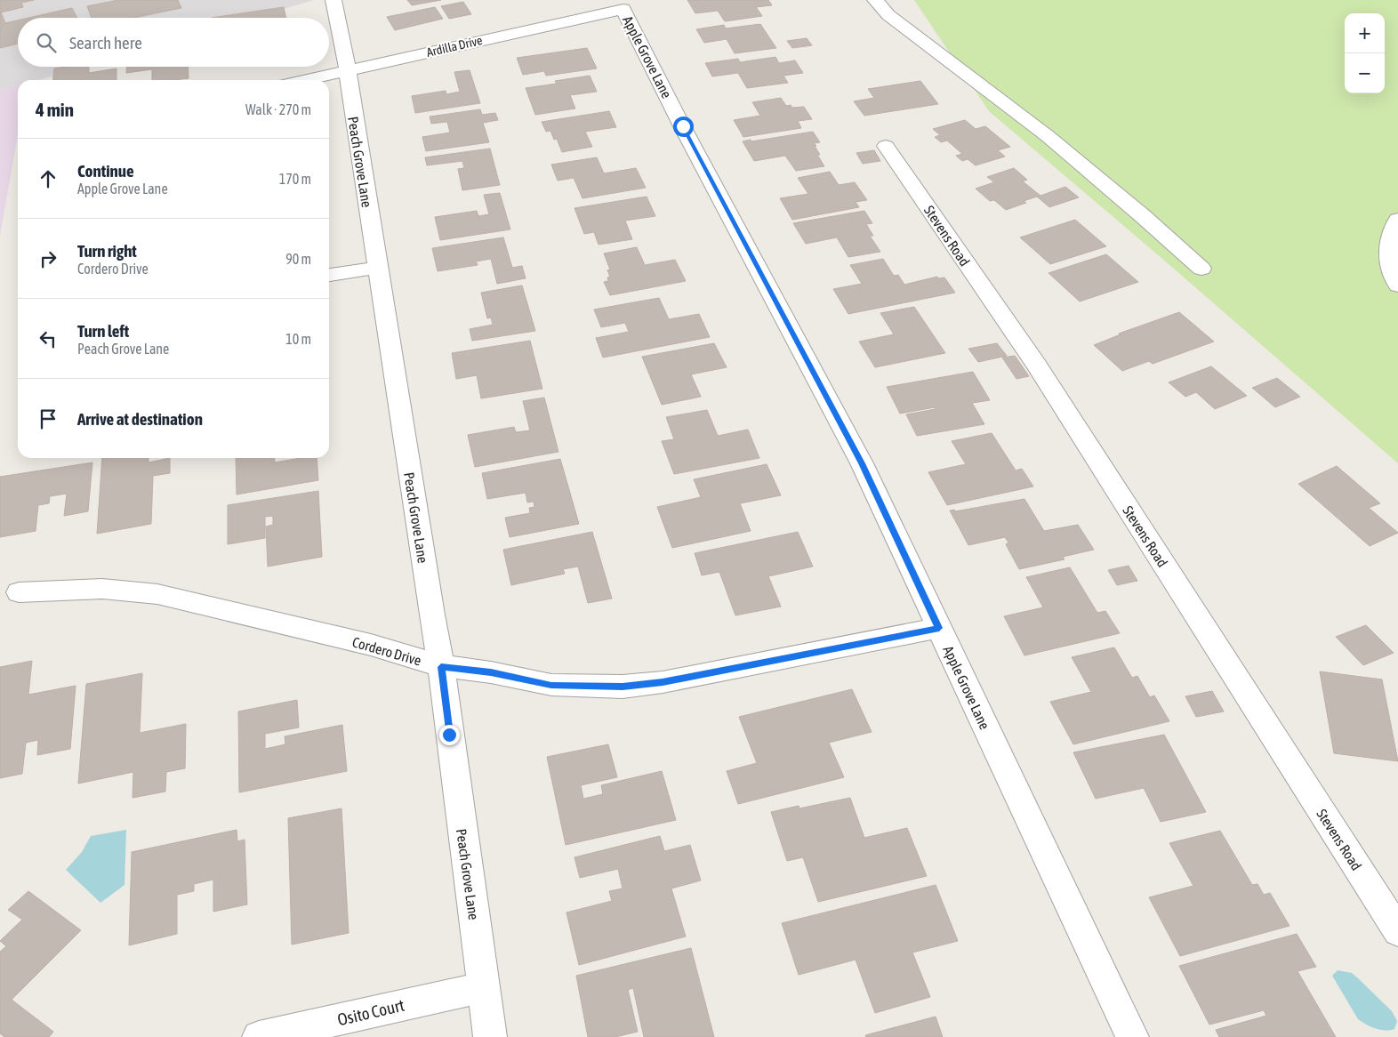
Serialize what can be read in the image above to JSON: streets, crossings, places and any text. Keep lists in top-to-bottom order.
{
  "streets": {
    "street": [
      "Ardilla Drive",
      "Apple Grove Lane",
      "Peach Grove Lane",
      "Stevens Road",
      "Cordero Drive",
      "Osito Court"
    ]
  },
  "crossings": [
    ["Ardilla Drive", "Apple Grove Lane"],
    ["Ardilla Drive", "Peach Grove Lane"],
    ["Apple Grove Lane", "Cordero Drive"],
    ["Peach Grove Lane", "Cordero Drive"],
    ["Peach Grove Lane", "Osito Court"]
  ],
  "page": {
    "map_buttons": ["+", "−"],
    "search": "Search here",
    "heading": ["4 min", "Walk · 270 m"],
    "list": [
      ["Continue", "Apple Grove Lane", "170 m"],
      ["Turn right", "Cordero Drive", "90 m"],
      ["Turn left", "Peach Grove Lane", "10 m"],
      "Arrive at destination"
    ]
  }
}
